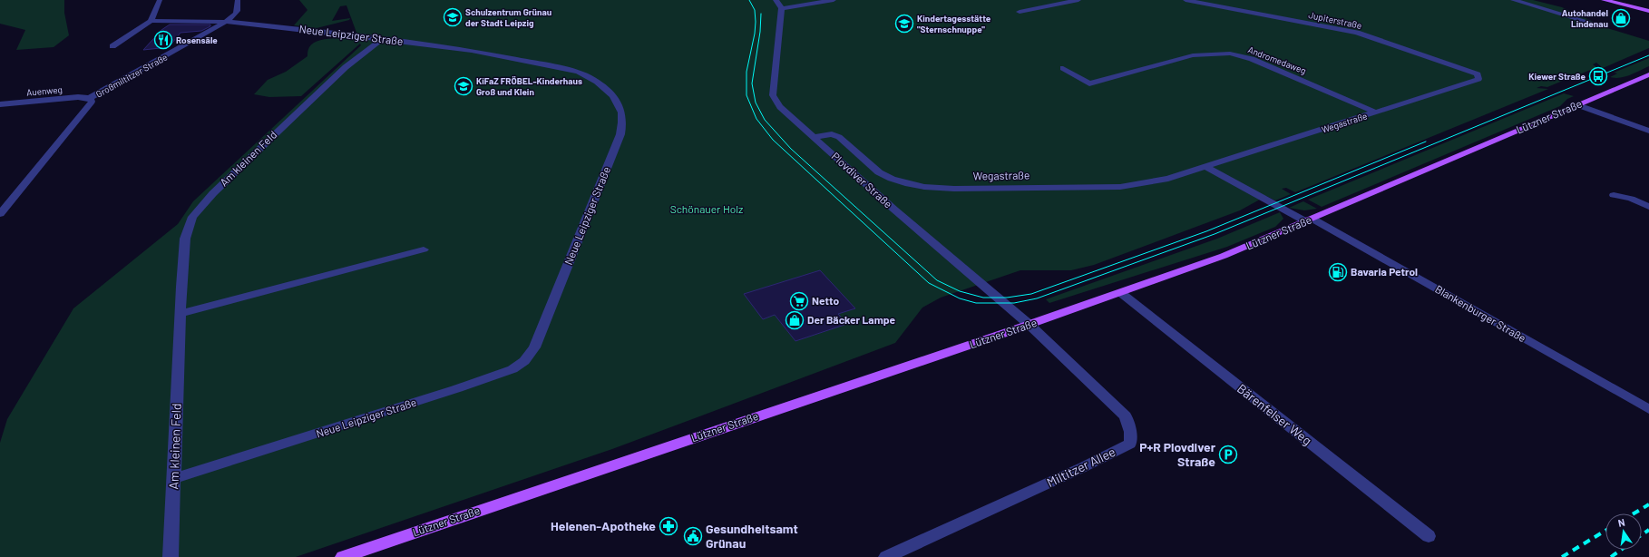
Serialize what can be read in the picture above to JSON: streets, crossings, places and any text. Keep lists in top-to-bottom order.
{
  "streets": {
    "main road": ["Lützner Straße"],
    "street": [
      "Jupiterstraße",
      "Neue Leipziger Straße",
      "Andromedaweg",
      "Großmiltitzer Straße",
      "Auenweg",
      "Wegastraße",
      "Am kleinen Feld",
      "Plovdiver Straße",
      "Blankenburger Straße",
      "Bärenfelser Weg",
      "Miltitzer Allee"
    ]
  },
  "crossings": [
    ["Jupiterstraße", "Wegastraße"],
    ["Neue Leipziger Straße", "Großmiltitzer Straße"],
    ["Neue Leipziger Straße", "Am kleinen Feld"],
    ["Andromedaweg", "Wegastraße"],
    ["Großmiltitzer Straße", "Auenweg"],
    ["Lützner Straße", "Plovdiver Straße"],
    ["Lützner Straße", "Blankenburger Straße"],
    ["Lützner Straße", "Bärenfelser Weg"],
    ["Lützner Straße", "Miltitzer Allee"],
    ["Wegastraße", "Plovdiver Straße"],
    ["Plovdiver Straße", "Miltitzer Allee"]
  ],
  "parks": ["Schönauer Holz"],
  "places": {
    "school or university": ["Schulzentrum Grünau der Stadt Leipzig", "Kindertagesstätte \"Sternschnuppe\"", "KiFaZ FRÖBEL-Kinderhaus Groß und Klein"],
    "shop": ["Autohandel Lindenau", "Der Bäcker Lampe"],
    "restaurant": ["Rosensäle"],
    "bus stop": ["Kiewer Straße"],
    "fuel station": ["Bavaria Petrol"],
    "supermarket": ["Netto"],
    "parking": ["P+R Plovdiver Straße"],
    "pharmacy": ["Helenen-Apotheke"],
    "public building": ["Gesundheitsamt Grünau"]
  },
  "north": "top"
}
